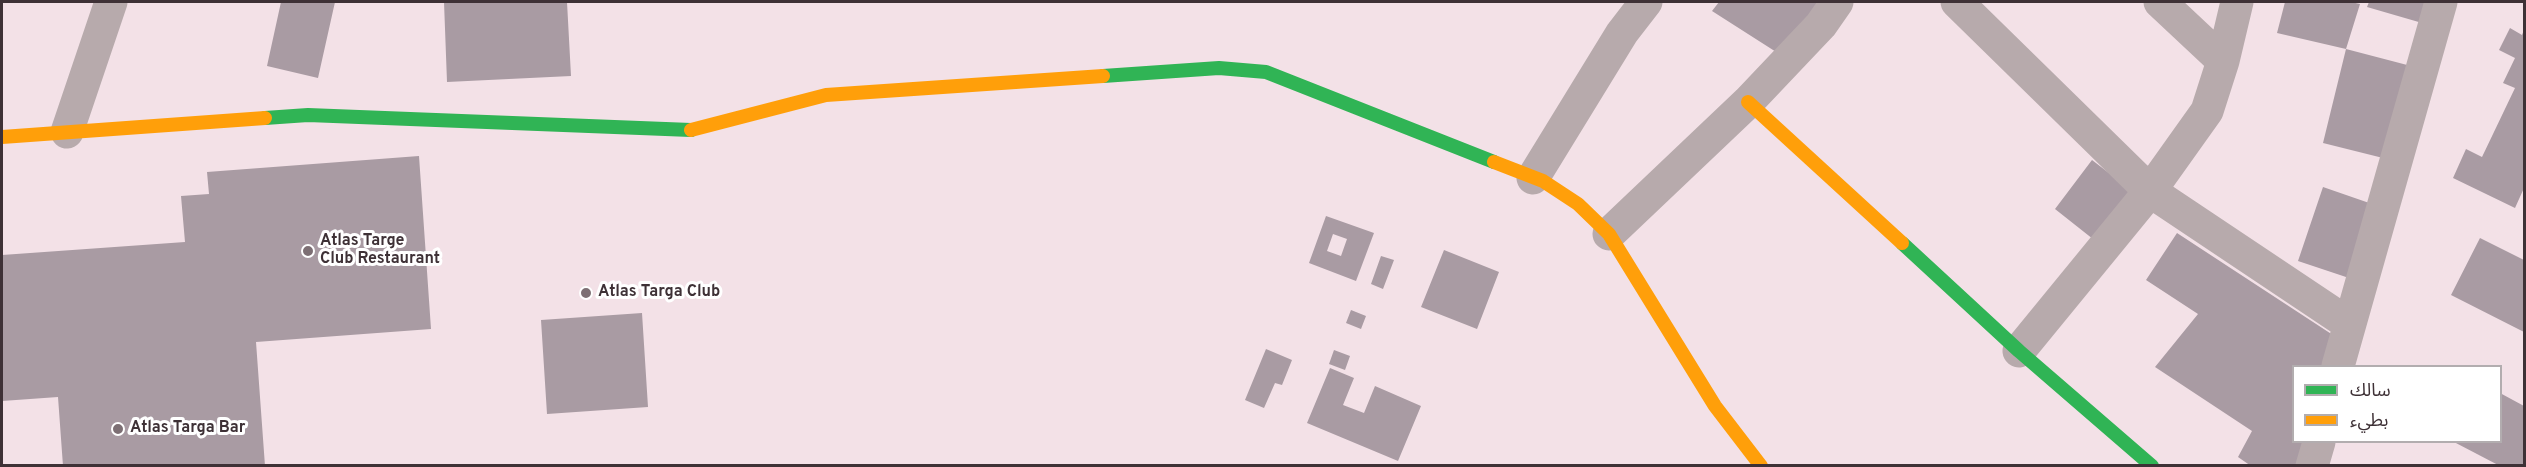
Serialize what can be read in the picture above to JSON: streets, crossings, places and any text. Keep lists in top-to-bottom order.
{
  "places": ["Atlas Targe Club Restaurant", "Atlas Targa Club", "Atlas Targa Bar"],
  "legend": ["سالك", "بطيء"]
}
